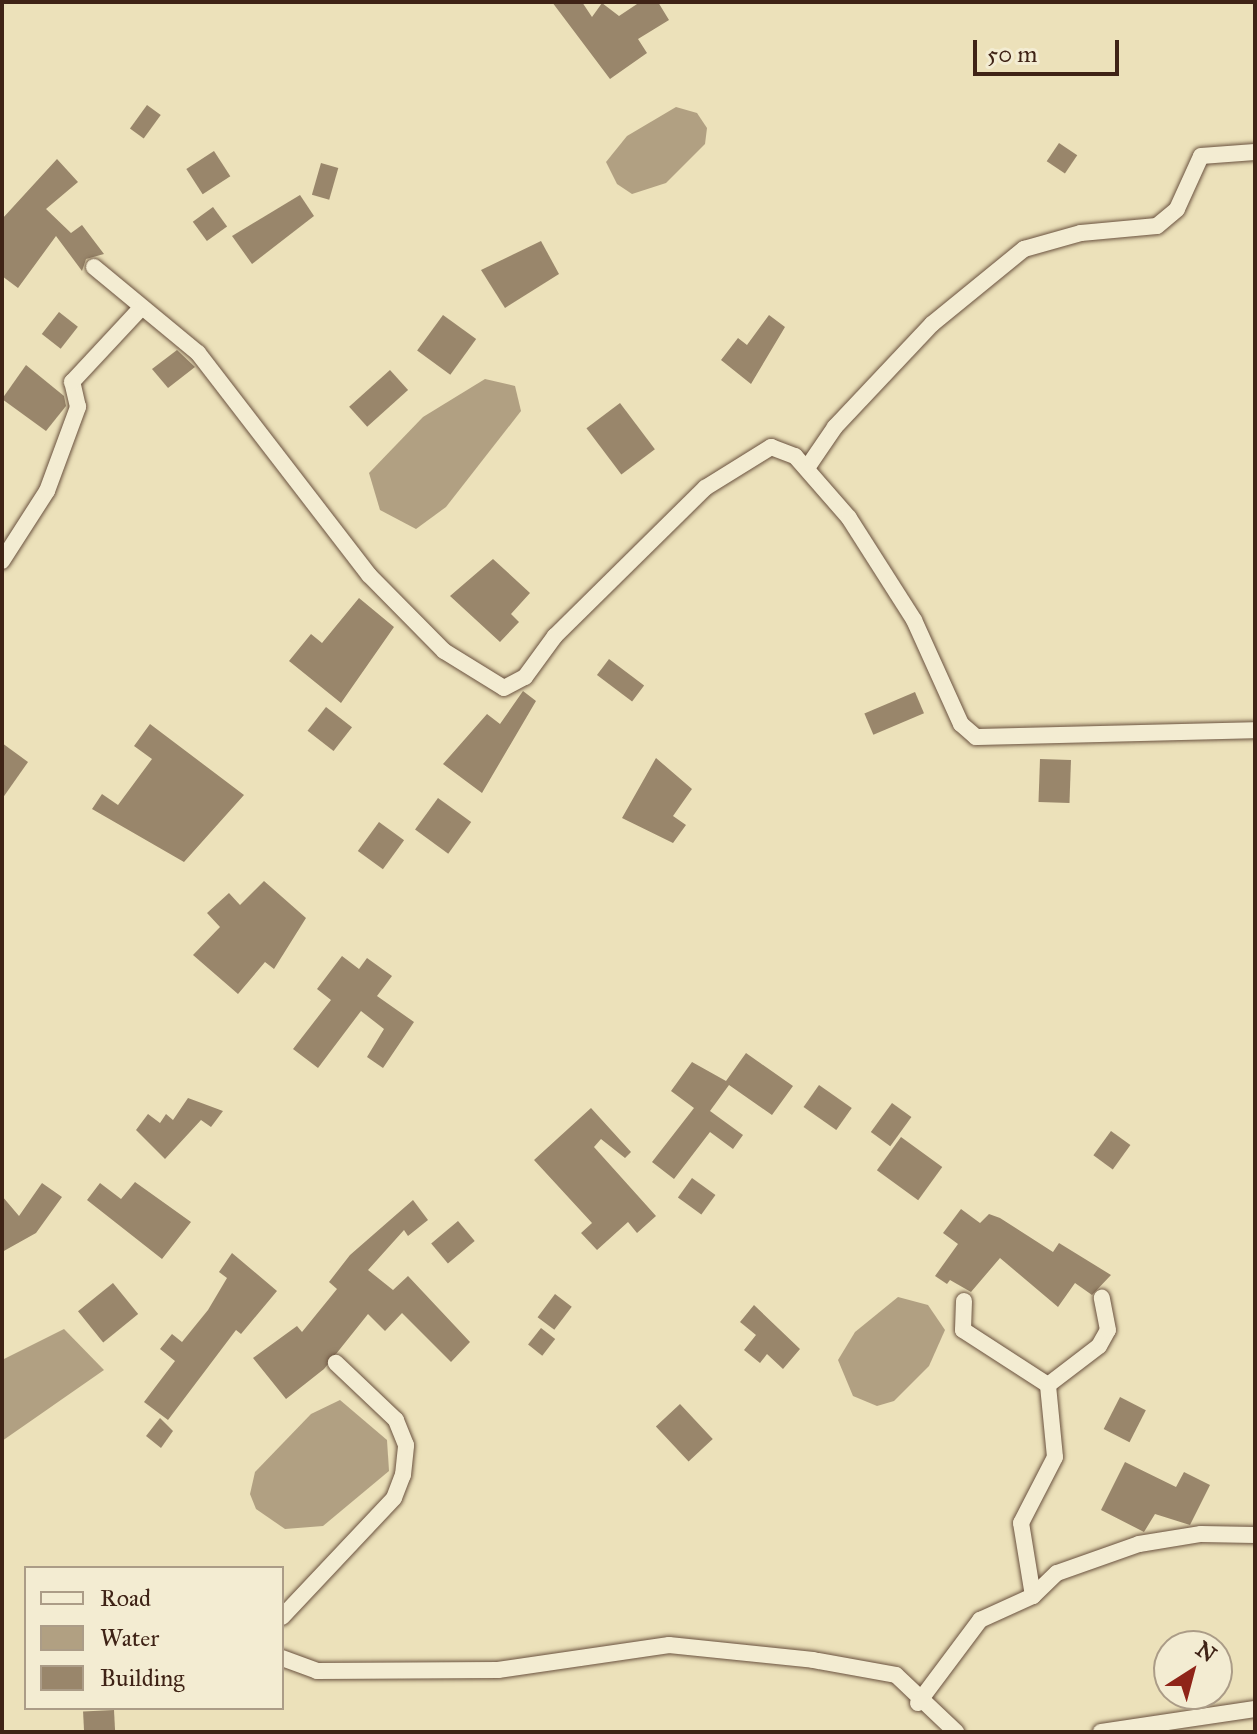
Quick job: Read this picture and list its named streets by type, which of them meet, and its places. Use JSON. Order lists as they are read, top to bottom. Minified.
{"legend":["Road","Water","Building"],"scale_bar":"50 m","north":"top right"}
